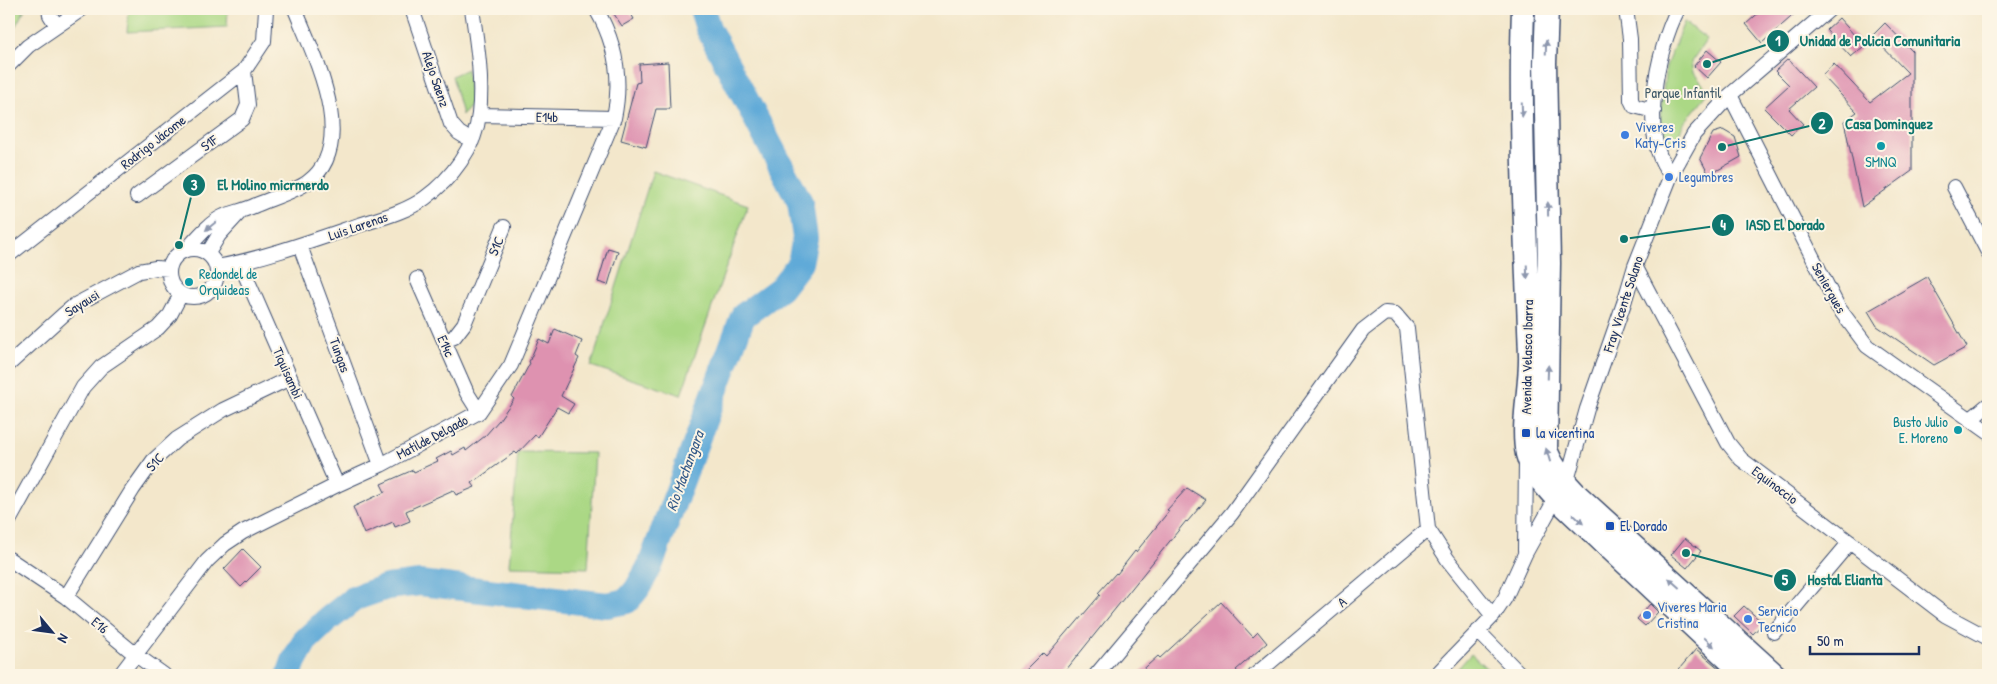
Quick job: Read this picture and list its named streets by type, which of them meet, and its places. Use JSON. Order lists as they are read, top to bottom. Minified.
{"streets":{"main road":["Avenida Velasco Ibarra"],"street":["Alejo Saenz","E14b","Rodrigo Jácome","S1F","Luis Larenas","S1C","Seniergues","Sayausi","Fray Vicente Solano","E14c","Tungas","Tiquisambi","Matilde Delgado","Equinoccio","A","E16"]},"crossings":[["Alejo Saenz","Luis Larenas"],["E14b","Matilde Delgado"],["Rodrigo Jácome","S1F"],["Luis Larenas","Sayausi"],["Luis Larenas","Tungas"],["Luis Larenas","Tiquisambi"],["S1C","E14c"],["S1C","Tiquisambi"],["S1C","E16"],["Seniergues","Fray Vicente Solano"],["Fray Vicente Solano","Avenida Velasco Ibarra"],["Fray Vicente Solano","Equinoccio"],["E14c","Matilde Delgado"],["Tungas","Matilde Delgado"],["Tiquisambi","Matilde Delgado"],["Matilde Delgado","E16"]],"water":["Rio Machangara"],"parks":["Parque Infantil"],"places":{"other":["Unidad de Policia Comunitaria","Viveres Katy-Cris","SMNQ","Casa Dominguez","Legumbres","IASD El Dorado","El Molino micrmerdo","Redondel de Orquideas","Busto Julio E. Moreno","Hostal Elianta","Viveres Maria Cristina","Servicio Tecnico"],"transit":["la vicentina","El Dorado"]},"scale_bar":"50 m","north":"bottom right"}
